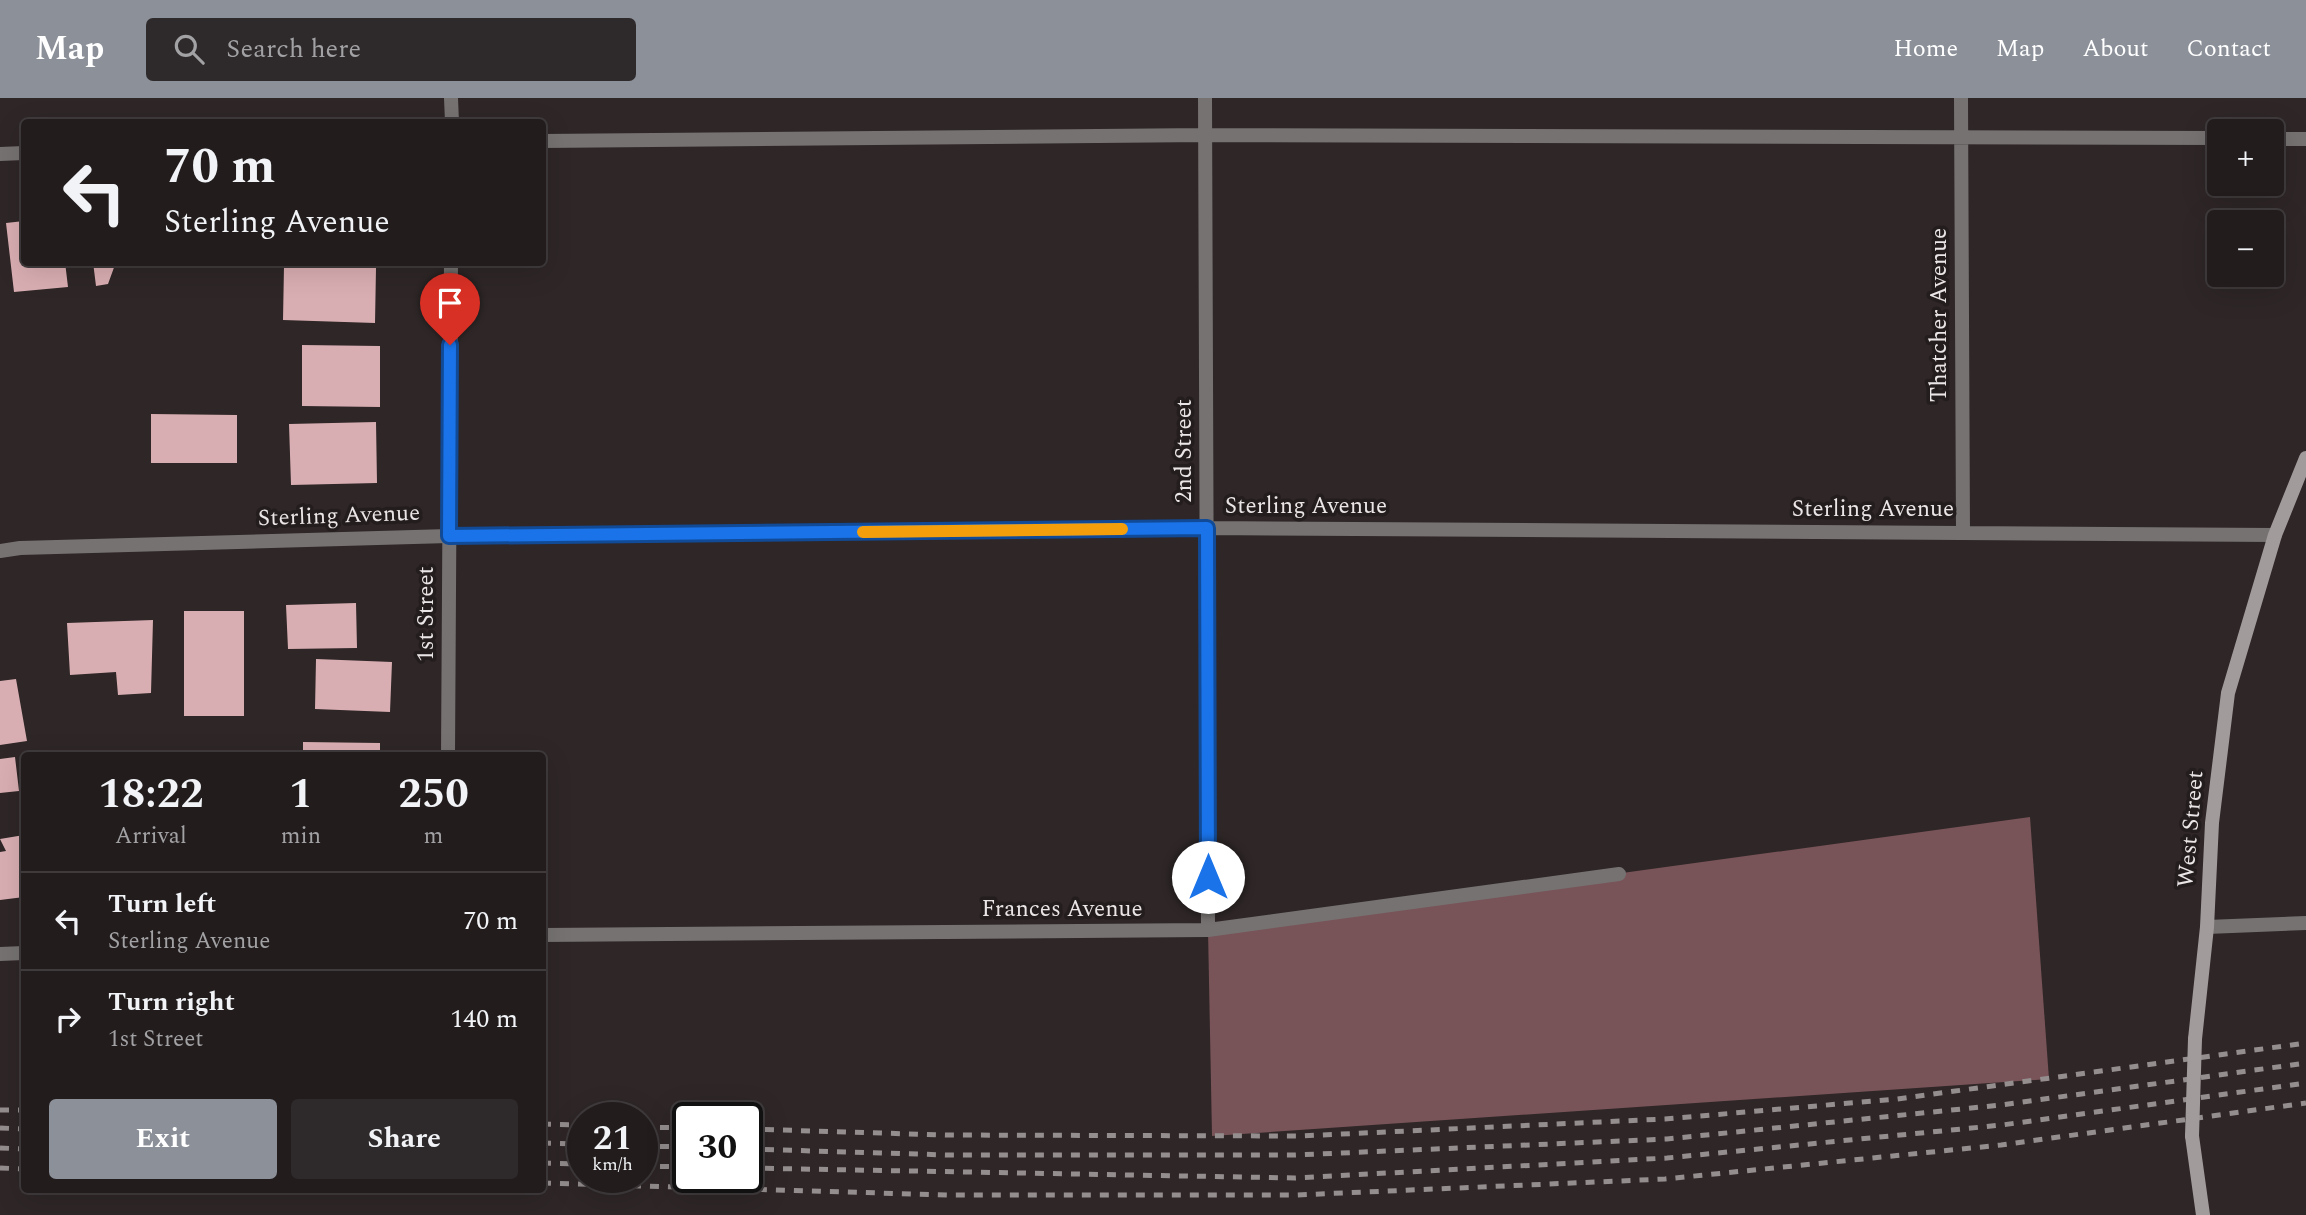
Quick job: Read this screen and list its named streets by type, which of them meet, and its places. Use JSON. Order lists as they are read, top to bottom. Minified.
{"streets":{"street":["Thatcher Avenue","2nd Street","Sterling Avenue","1st Street","West Street","Frances Avenue"]},"crossings":[["Thatcher Avenue","Sterling Avenue"],["2nd Street","Sterling Avenue"],["2nd Street","Frances Avenue"],["Sterling Avenue","1st Street"],["Sterling Avenue","West Street"]],"page":{"header":"Map","search":"Search here","nav":["Home","Map","About","Contact"],"map_buttons":["+","−"],"turn":["70 m","Sterling Avenue"],"eta":["18:22","Arrival","1","min","250","m"],"list":[{"name":"Turn left","note":"Sterling Avenue","value":"70 m"},{"name":"Turn right","note":"1st Street","value":"140 m"}],"buttons":["Exit","Share"],"speed":"21 km/h","limit":"30"}}
